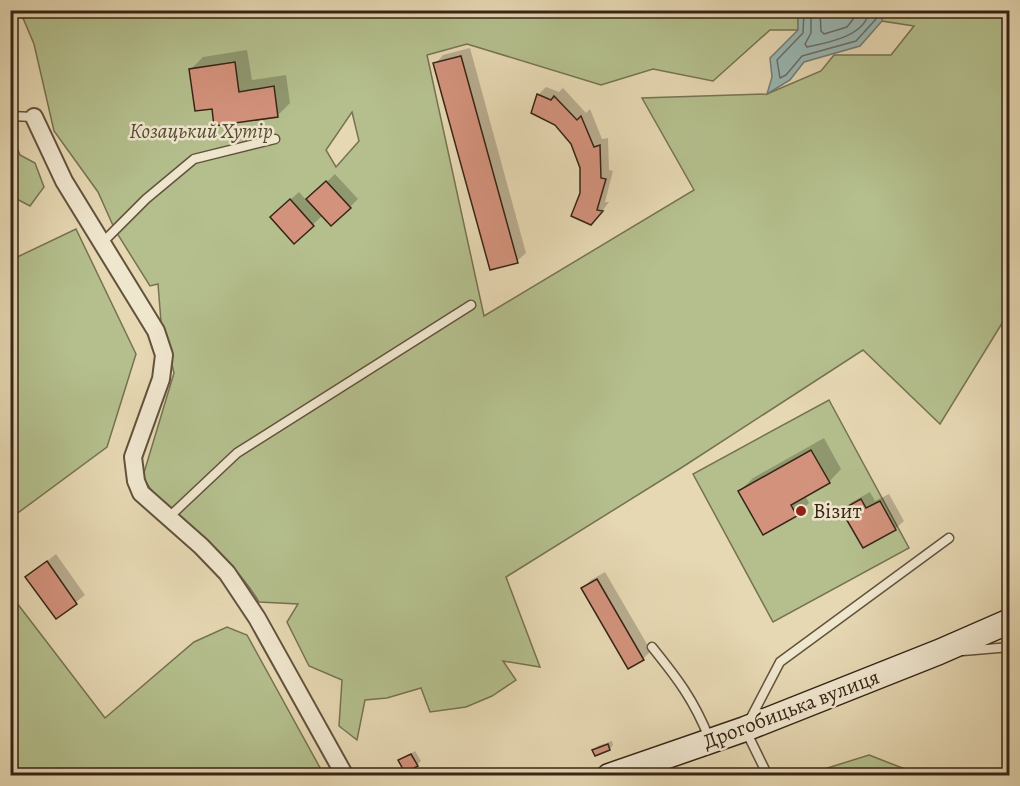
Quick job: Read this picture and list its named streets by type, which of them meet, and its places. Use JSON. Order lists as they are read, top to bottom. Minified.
{"streets":{"main road":["Дрогобицька вулиця"]},"parks":["Козацький Хутір"],"places":["Візит"]}
